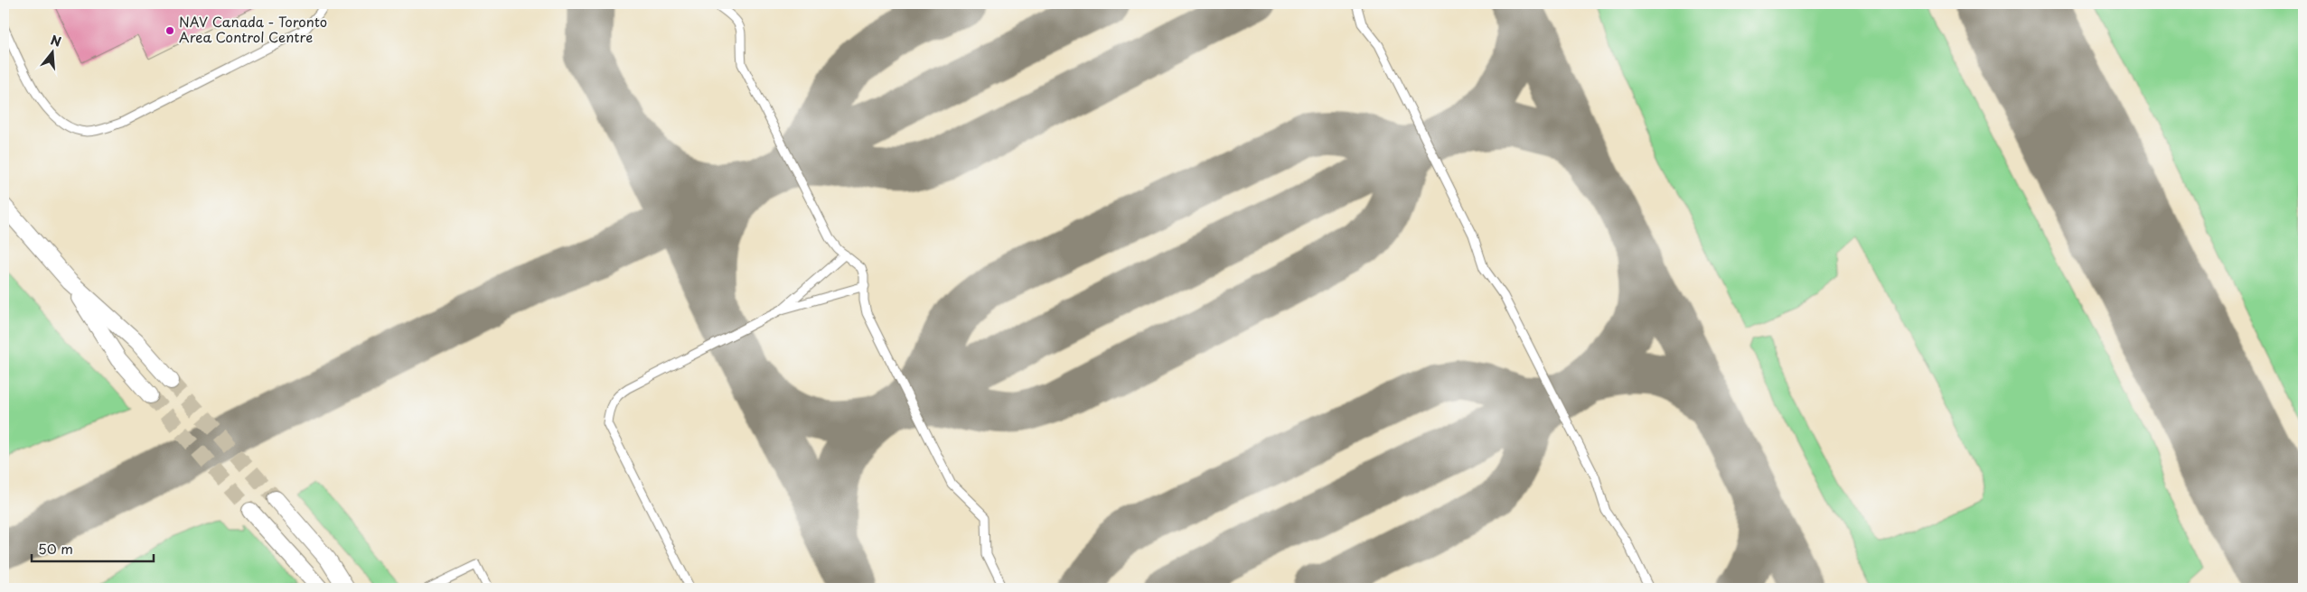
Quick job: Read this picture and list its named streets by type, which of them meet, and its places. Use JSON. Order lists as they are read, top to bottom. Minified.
{"places":["NAV Canada - Toronto Area Control Centre"],"scale_bar":"50 m","north":"top"}
